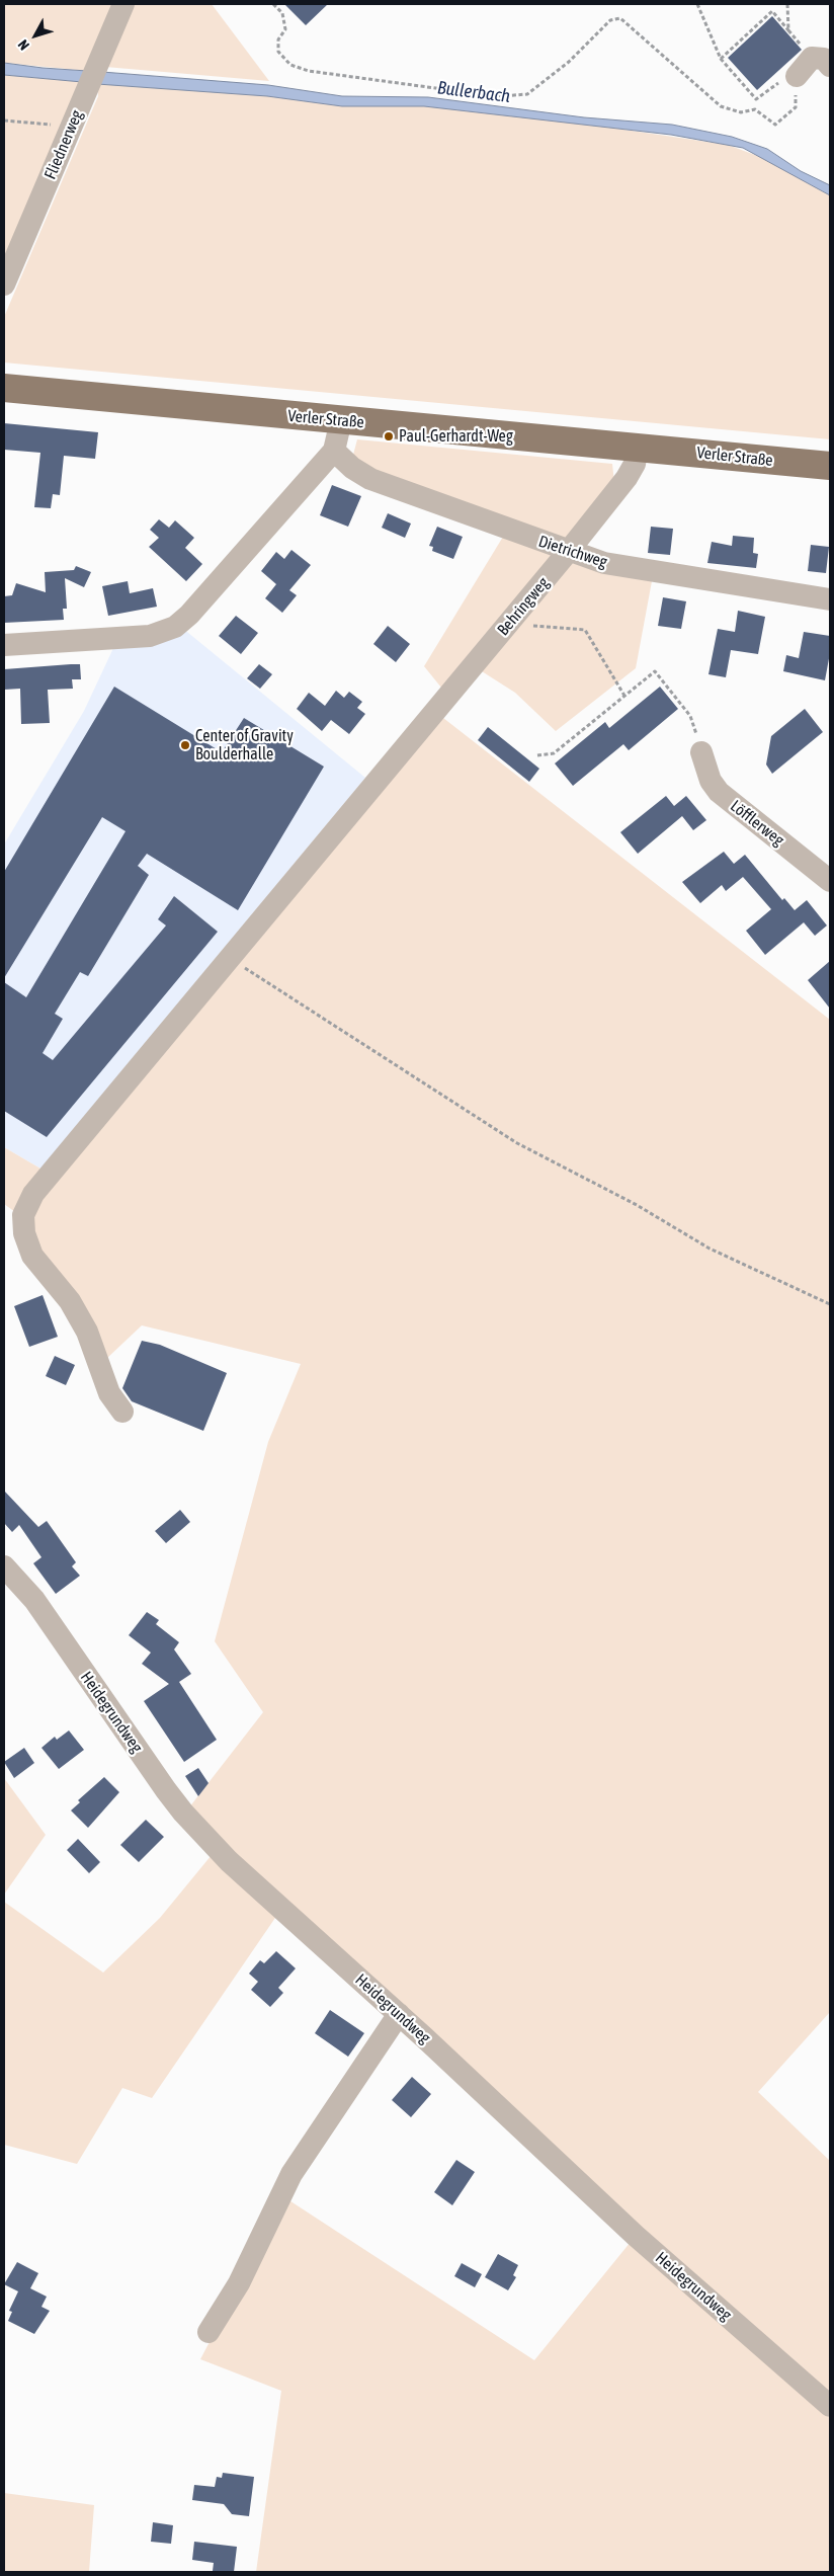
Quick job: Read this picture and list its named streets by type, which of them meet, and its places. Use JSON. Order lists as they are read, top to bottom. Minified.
{"streets":{"main road":["Verler Straße"],"street":["Fliednerweg","Dietrichweg","Behringweg","Löfflerweg","Heidegrundweg"]},"crossings":[["Verler Straße","Behringweg"],["Dietrichweg","Behringweg"]],"water":["Bullerbach"],"places":["Paul-Gerhardt-Weg","Center of Gravity Boulderhalle"],"north":"bottom left"}
